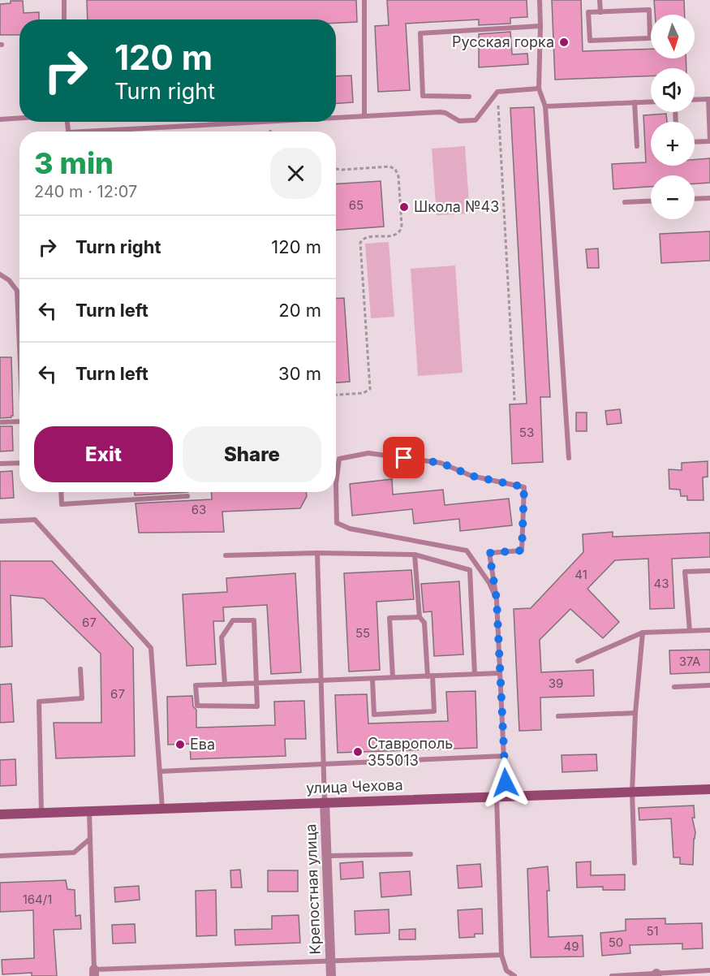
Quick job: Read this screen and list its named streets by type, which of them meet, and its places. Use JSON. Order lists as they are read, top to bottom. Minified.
{"streets":{"street":["улица Чехова","Крепостная улица"]},"crossings":[["улица Чехова","Крепостная улица"]],"places":["Русская горка","Школа №43","Ева","Ставрополь 355013"],"house_numbers":["65","53","63","41","43","67","55","37А","39","67","164/1","51","50","49"],"north":"bottom","page":{"map_buttons":["+","−"],"turn":["120 m","Turn right"],"heading":["3 min","240 m · 12:07"],"list":[{"name":"Turn right","value":"120 m"},{"name":"Turn left","value":"20 m"},{"name":"Turn left","value":"30 m"}],"buttons":["Exit","Share"]}}
